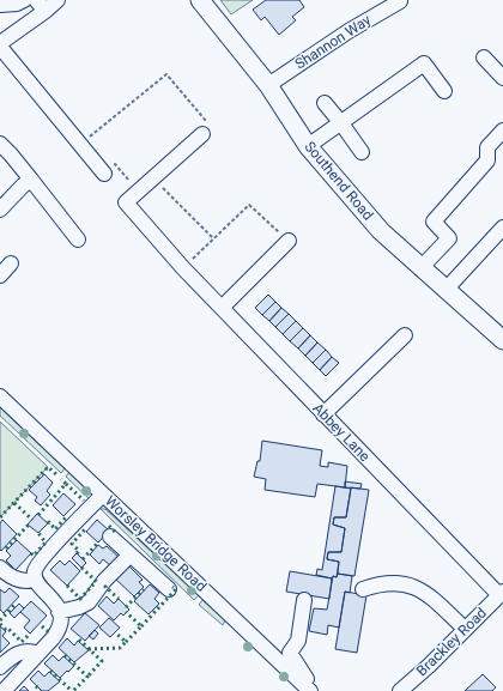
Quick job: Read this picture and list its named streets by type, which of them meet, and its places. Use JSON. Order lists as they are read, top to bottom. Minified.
{"streets":{"main road":["Southend Road"],"street":["Shannon Way","Abbey Lane","Worsley Bridge Road","Brackley Road"]},"crossings":[["Shannon Way","Southend Road"],["Abbey Lane","Brackley Road"]]}
